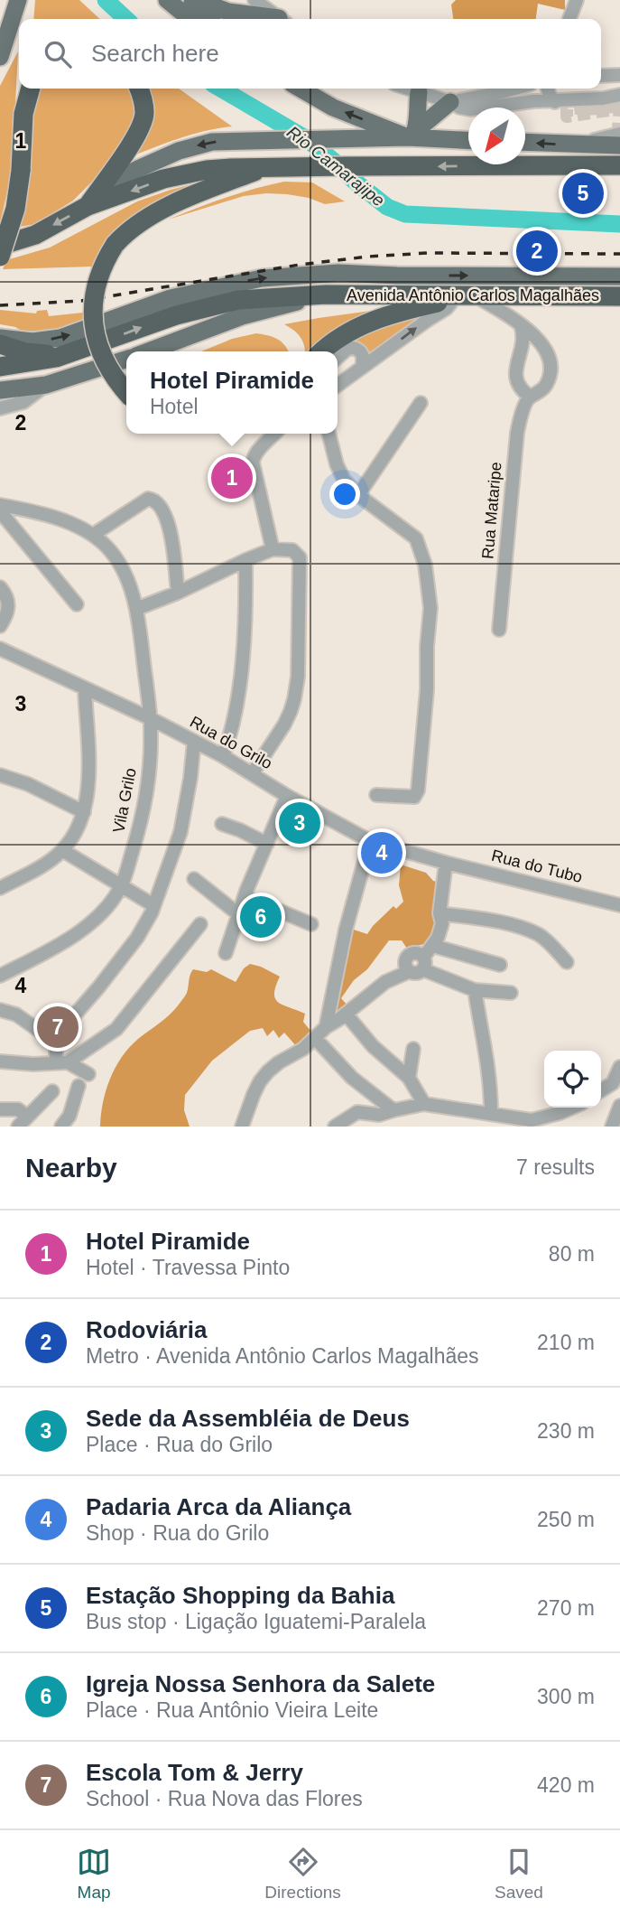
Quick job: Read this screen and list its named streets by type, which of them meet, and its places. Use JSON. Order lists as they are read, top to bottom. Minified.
{"streets":{"highway":["Avenida Antônio Carlos Magalhães"],"street":["Rua Mataripe","Rua do Grilo","Vila Grilo","Rua do Tubo"]},"crossings":[["Avenida Antônio Carlos Magalhães","Rua Mataripe"],["Rua do Grilo","Vila Grilo"],["Rua do Grilo","Rua do Tubo"]],"water":["Rio Camarajipe"],"north":"bottom left","page":{"search":"Search here","pins":["5","2","1","3","4","6","7"],"popup":["Hotel Piramide","Hotel"],"heading":["Nearby","7 results"],"list":[{"mark":"1","name":"Hotel Piramide","note":"Hotel · Travessa Pinto","value":"80 m"},{"mark":"2","name":"Rodoviária","note":"Metro · Avenida Antônio Carlos Magalhães","value":"210 m"},{"mark":"3","name":"Sede da Assembléia de Deus","note":"Place · Rua do Grilo","value":"230 m"},{"mark":"4","name":"Padaria Arca da Aliança","note":"Shop · Rua do Grilo","value":"250 m"},{"mark":"5","name":"Estação Shopping da Bahia","note":"Bus stop · Ligação Iguatemi-Paralela","value":"270 m"},{"mark":"6","name":"Igreja Nossa Senhora da Salete","note":"Place · Rua Antônio Vieira Leite","value":"300 m"},{"mark":"7","name":"Escola Tom & Jerry","note":"School · Rua Nova das Flores","value":"420 m"}],"nav":["Map","Directions","Saved"]},"grid":{"rows":["1","2","3","4"]}}
